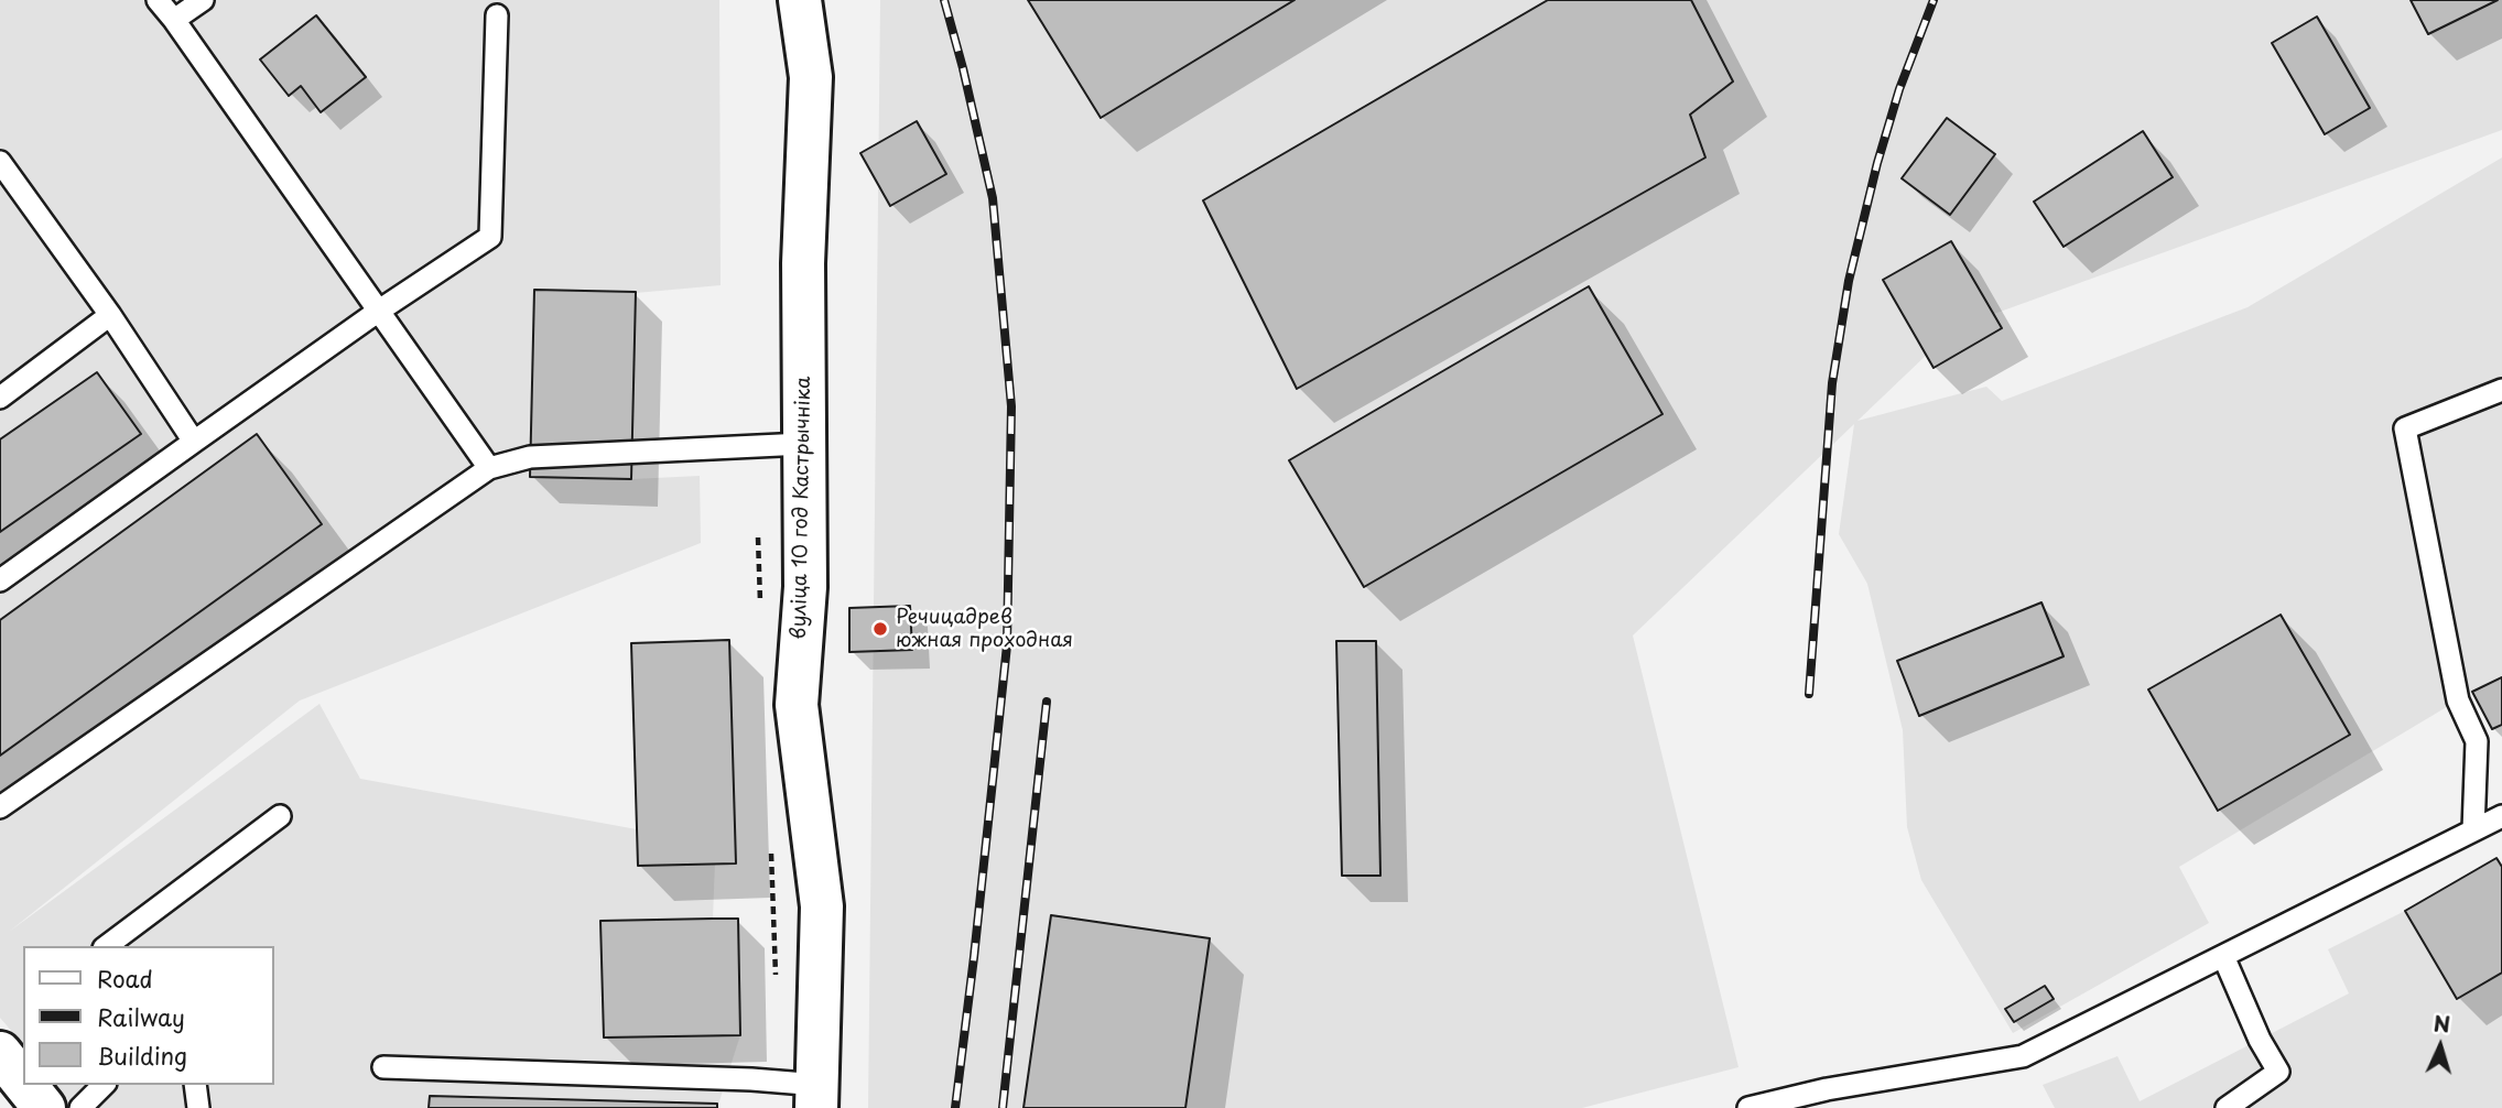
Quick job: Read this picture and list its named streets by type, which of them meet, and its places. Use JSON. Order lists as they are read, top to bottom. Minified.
{"streets":{"street":["вуліца 10 год Кастрычніка"]},"places":["Речицадрев южная проходная"],"legend":["Road","Railway","Building"],"north":"top"}
